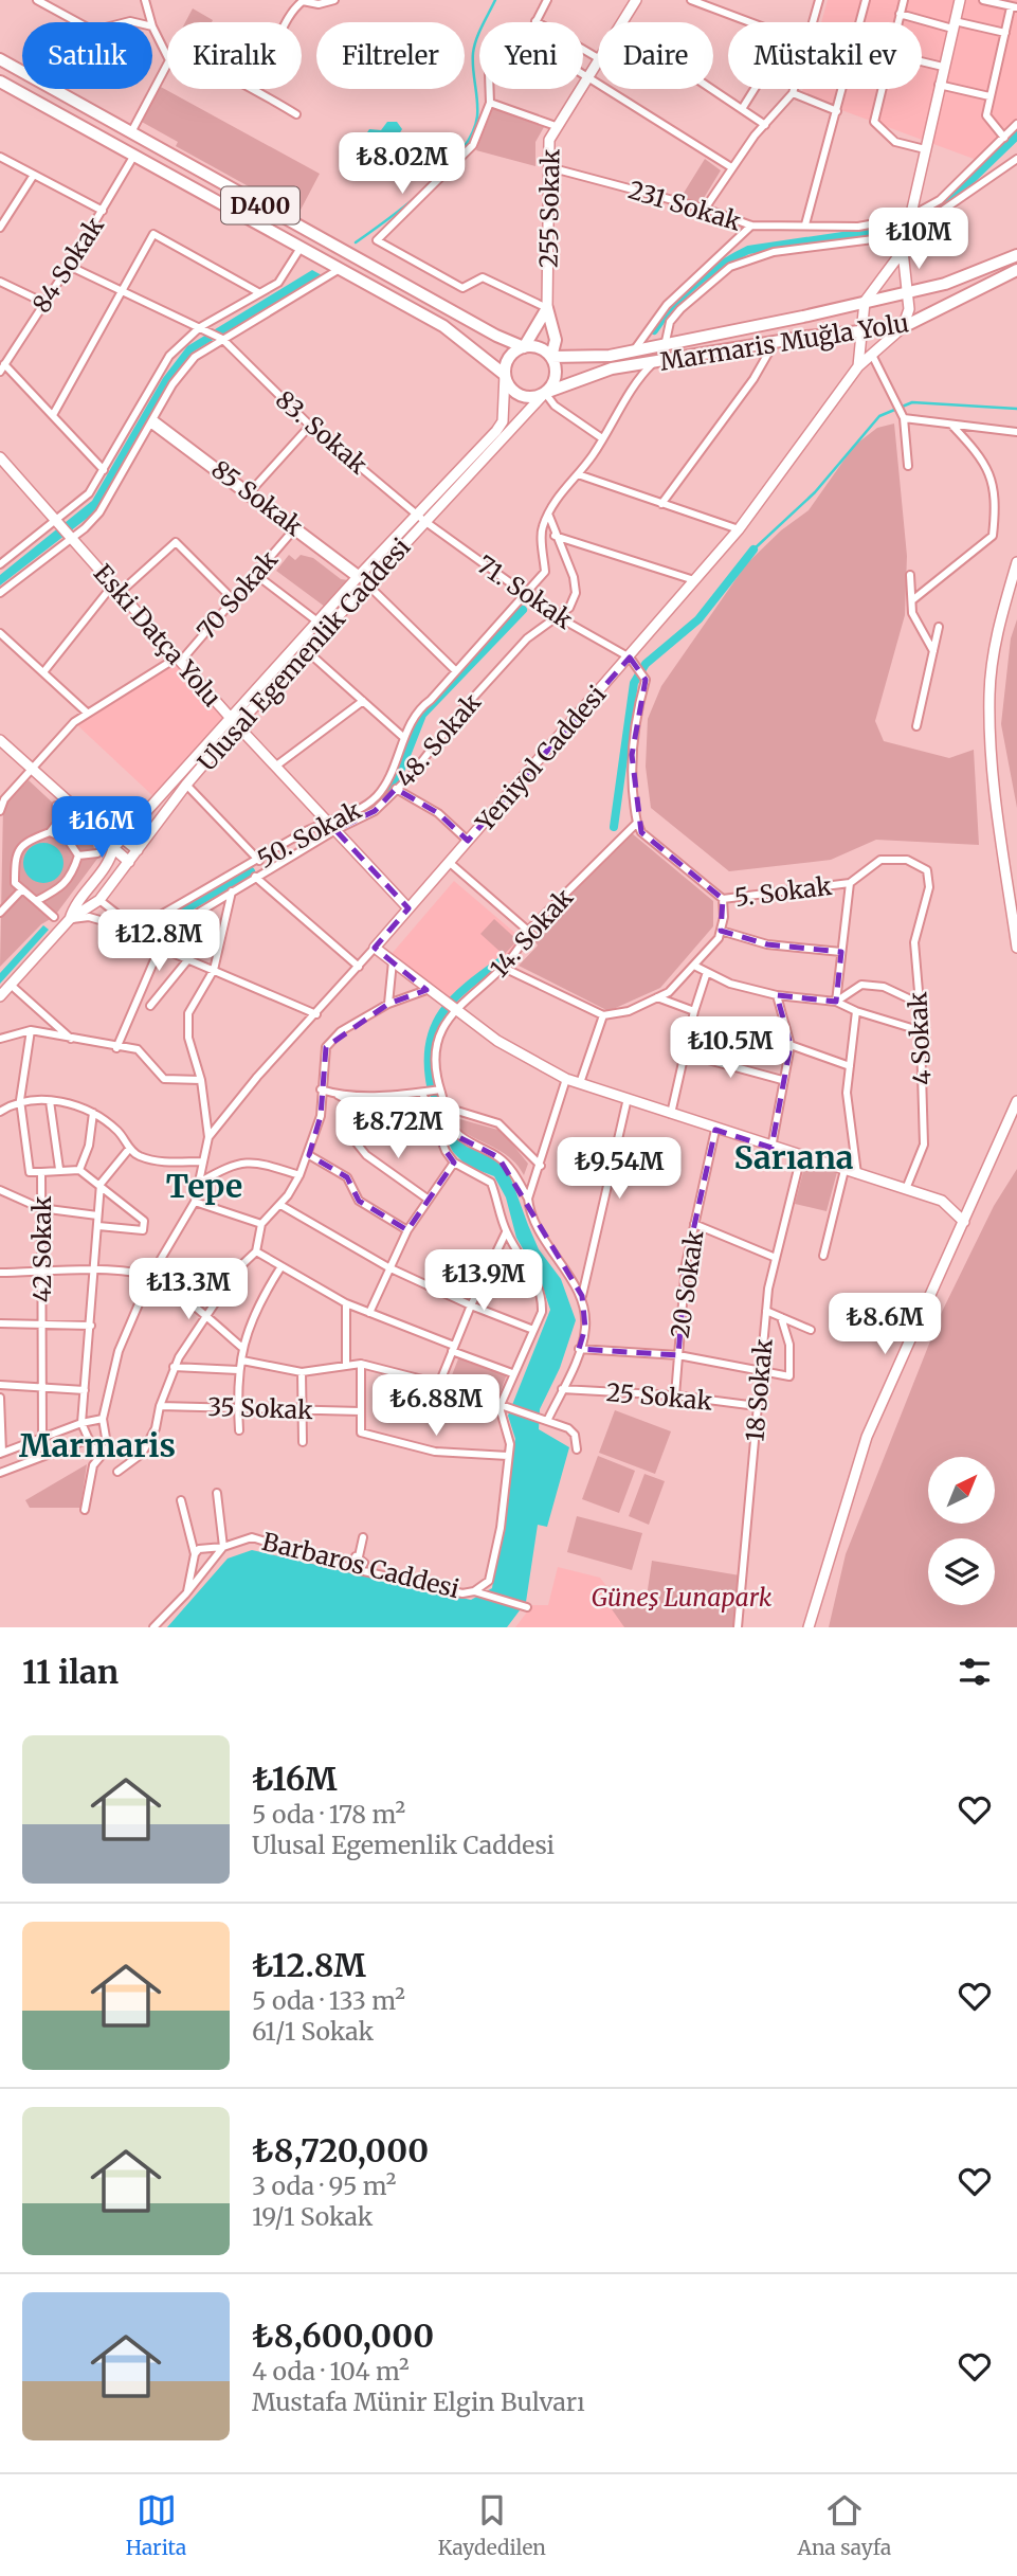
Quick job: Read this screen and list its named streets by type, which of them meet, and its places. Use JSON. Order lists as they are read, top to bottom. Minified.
{"streets":{"highway":["D400","Marmaris Muğla Yolu"],"street":["231 Sokak","255 Sokak","84 Sokak","83. Sokak","85 Sokak","71. Sokak","70 Sokak","Eski Datça Yolu","Ulusal Egemenlik Caddesi","48. Sokak","Yeniyol Caddesi","50. Sokak","5. Sokak","14. Sokak","4 Sokak","42 Sokak","20 Sokak","18 Sokak","25 Sokak","35 Sokak","Barbaros Caddesi"]},"crossings":[["D400","84 Sokak"],["D400","Marmaris Muğla Yolu"],["D400","Ulusal Egemenlik Caddesi"],["D400","Yeniyol Caddesi"],["231 Sokak","255 Sokak"],["84 Sokak","83. Sokak"],["Marmaris Muğla Yolu","Ulusal Egemenlik Caddesi"],["Marmaris Muğla Yolu","Yeniyol Caddesi"],["83. Sokak","71. Sokak"],["83. Sokak","Ulusal Egemenlik Caddesi"],["85 Sokak","70 Sokak"],["85 Sokak","Ulusal Egemenlik Caddesi"],["71. Sokak","Ulusal Egemenlik Caddesi"],["71. Sokak","48. Sokak"],["71. Sokak","Yeniyol Caddesi"],["71. Sokak","50. Sokak"],["70 Sokak","Eski Datça Yolu"],["Eski Datça Yolu","Ulusal Egemenlik Caddesi"],["Eski Datça Yolu","48. Sokak"],["Eski Datça Yolu","Yeniyol Caddesi"],["Eski Datça Yolu","50. Sokak"],["5. Sokak","14. Sokak"],["5. Sokak","4 Sokak"],["20 Sokak","25 Sokak"],["18 Sokak","25 Sokak"]],"districts":["Sarıana","Tepe","Marmaris"],"parks":["Güneş Lunapark"],"north":"top right","page":{"chip":["Satılık","Kiralık","Filtreler","Yeni","Daire","Müstakil ev"],"price":["₺8.02M","₺10M","₺16M","₺12.8M","₺10.5M","₺8.72M","₺9.54M","₺13.9M","₺13.3M","₺8.6M","₺6.88M"],"heading":"11 ilan","list":[{"name":"₺16M","note":"5 oda · 178 m² · Ulusal Egemenlik Caddesi"},{"name":"₺12.8M","note":"5 oda · 133 m² · 61/1 Sokak"},{"name":"₺8,720,000","note":"3 oda · 95 m² · 19/1 Sokak"},{"name":"₺8,600,000","note":"4 oda · 104 m² · Mustafa Münir Elgin Bulvarı"}],"tabs":["Harita","Kaydedilen","Ana sayfa"]}}
